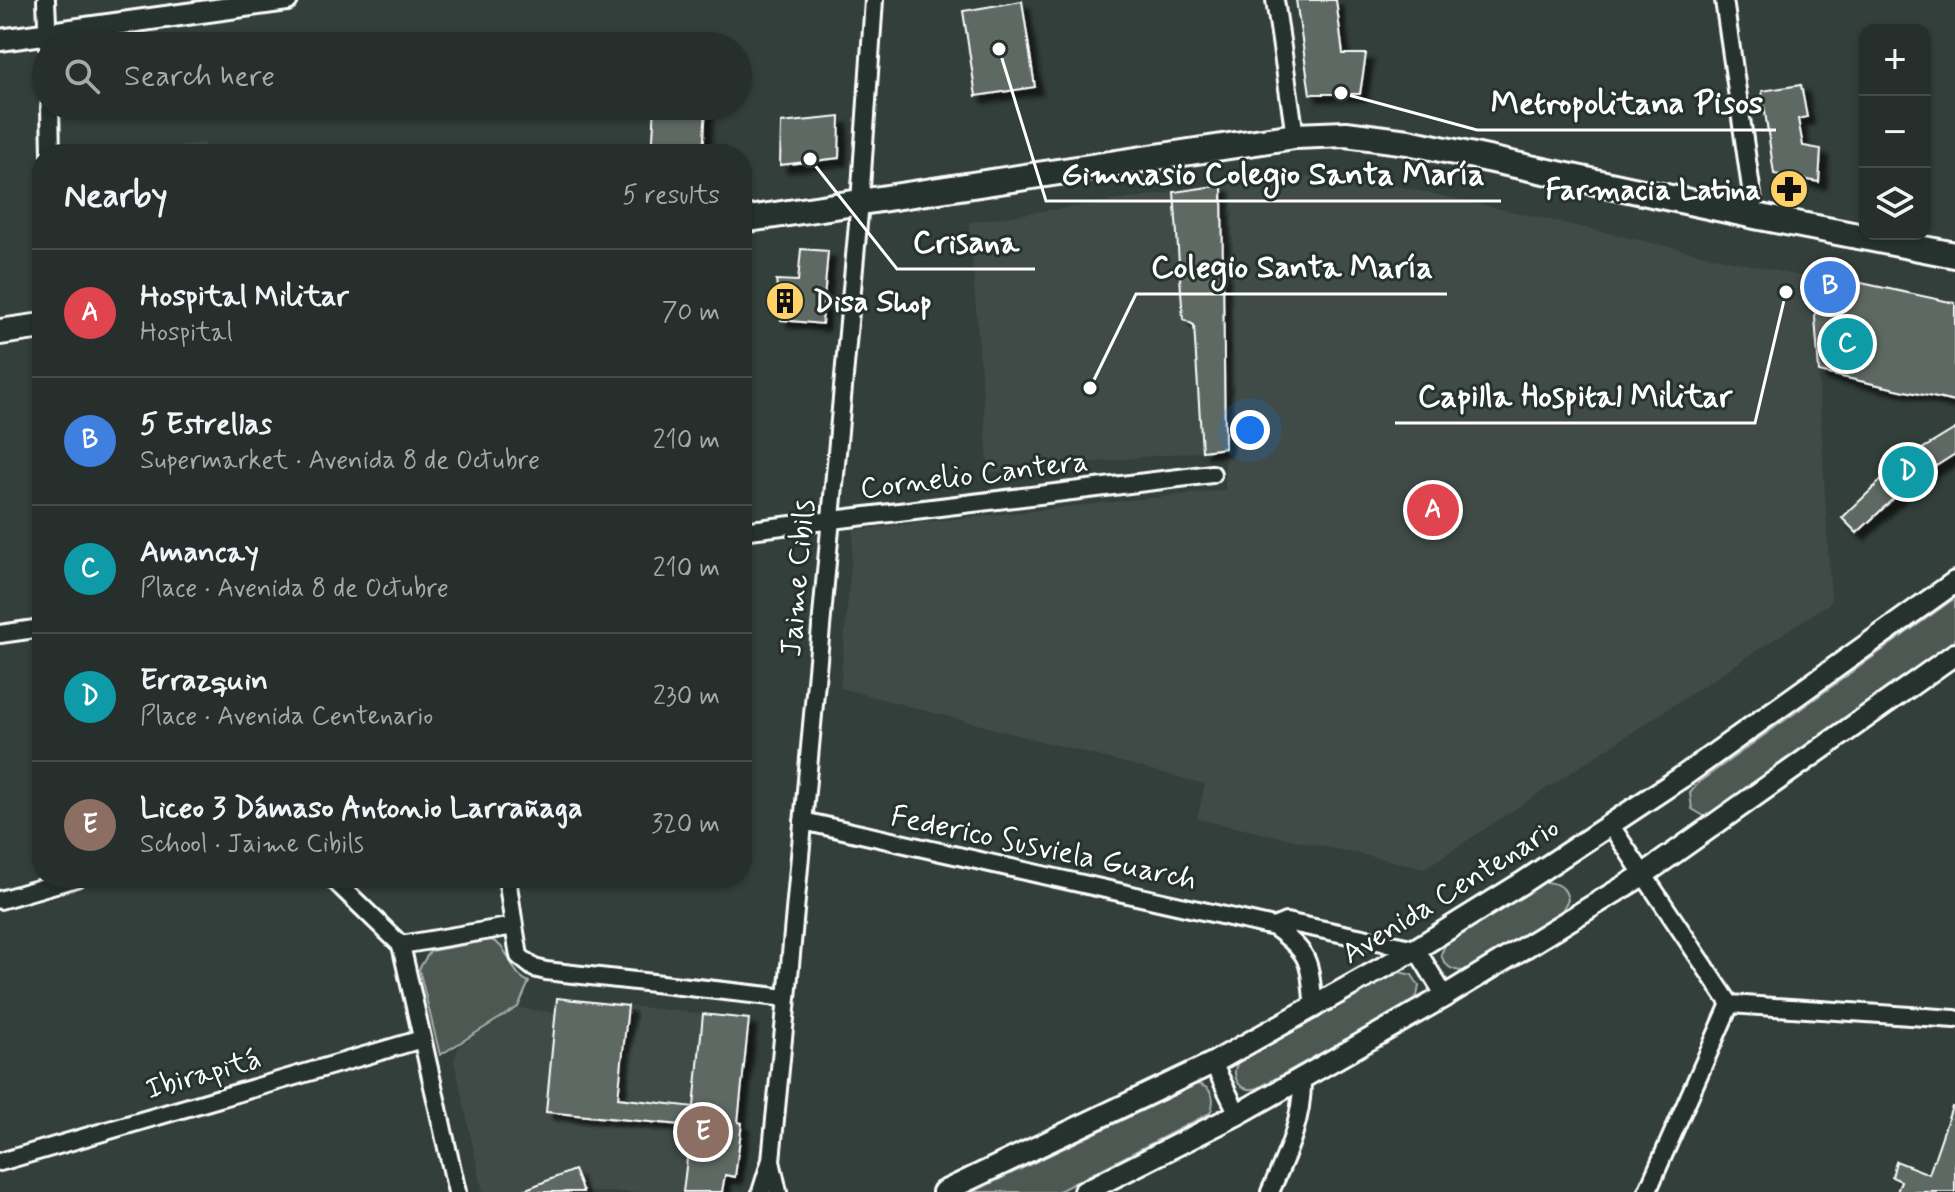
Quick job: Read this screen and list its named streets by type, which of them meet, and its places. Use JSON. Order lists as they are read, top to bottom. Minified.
{"streets":{"street":["Cornelio Cantera","Jaime Cibils","Federico Susviela Guarch","Avenida Centenario","Ibirapitá"]},"crossings":[["Cornelio Cantera","Jaime Cibils"],["Jaime Cibils","Federico Susviela Guarch"],["Federico Susviela Guarch","Avenida Centenario"]],"places":{"other":["Gimnasio Colegio Santa María","Metropolitana Pisos","Crisana","Capilla Hospital Militar","Colegio Santa María"],"pharmacy":["Farmacia Latina"],"building":["Disa Shop"]},"page":{"map_buttons":["+","−"],"search":"Search here","heading":["Nearby","5 results"],"list":[{"mark":"A","name":"Hospital Militar","note":"Hospital","value":"70 m"},{"mark":"B","name":"5 Estrellas","note":"Supermarket · Avenida 8 de Octubre","value":"210 m"},{"mark":"C","name":"Amancay","note":"Place · Avenida 8 de Octubre","value":"210 m"},{"mark":"D","name":"Errazquin","note":"Place · Avenida Centenario","value":"230 m"},{"mark":"E","name":"Liceo 3 Dámaso Antonio Larrañaga","note":"School · Jaime Cibils","value":"320 m"}],"pins":["B","C","D","A","E"]}}
